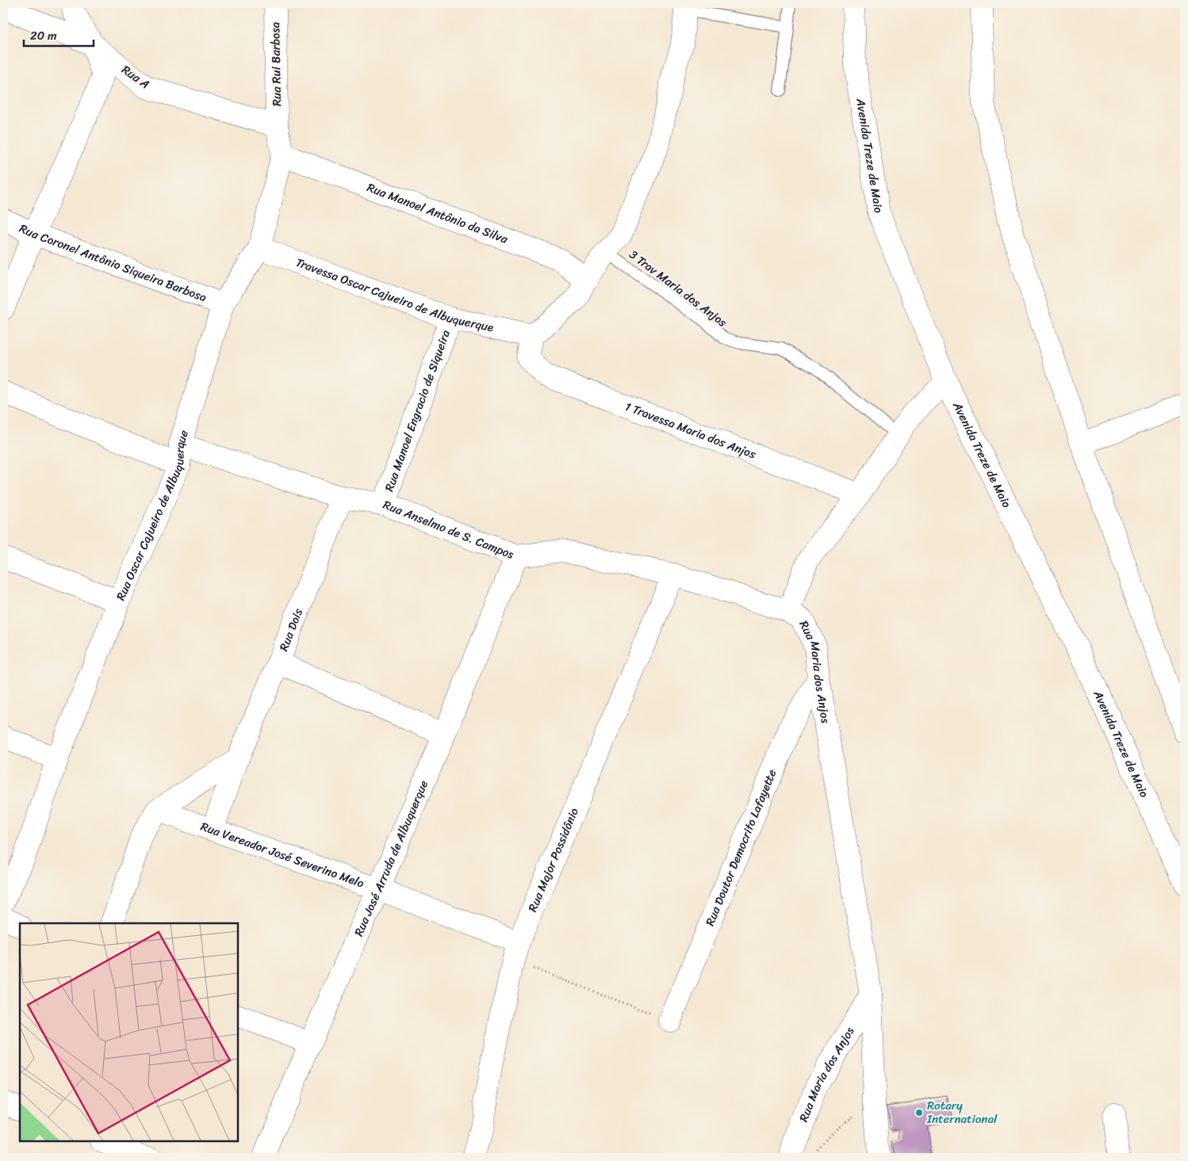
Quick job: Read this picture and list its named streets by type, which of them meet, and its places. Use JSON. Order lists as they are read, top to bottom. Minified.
{"streets":{"street":["Rua Rui Barbosa","Rua A","Avenida Treze de Maio","Rua Manoel Antônio da Silva","Rua Coronel Antônio Siqueira Barbosa","Travessa Oscar Cajueiro de Albuquerque","Rua Manoel Engracio de Siqueira","1 Travessa Maria dos Anjos","Rua Oscar Cajueiro de Albuquerque","Rua Anselmo de S. Campos","Rua Dois","Rua Maria dos Anjos","Rua Doutor Democrito Lafayette","Rua Vereador José Severino Melo","Rua José Arruda de Albuquerque","Rua Major Possidônio"],"lane":["3 Trav Maria dos Anjos"]},"crossings":[["Rua Rui Barbosa","Rua A"],["Rua Rui Barbosa","Rua Oscar Cajueiro de Albuquerque"],["Rua A","Rua Oscar Cajueiro de Albuquerque"],["Avenida Treze de Maio","Rua Maria dos Anjos"],["Rua Manoel Antônio da Silva","Rua Oscar Cajueiro de Albuquerque"],["Rua Coronel Antônio Siqueira Barbosa","Rua Oscar Cajueiro de Albuquerque"],["3 Trav Maria dos Anjos","Rua Maria dos Anjos"],["Travessa Oscar Cajueiro de Albuquerque","Rua Manoel Engracio de Siqueira"],["Travessa Oscar Cajueiro de Albuquerque","1 Travessa Maria dos Anjos"],["Travessa Oscar Cajueiro de Albuquerque","Rua Oscar Cajueiro de Albuquerque"],["Rua Manoel Engracio de Siqueira","Rua Anselmo de S. Campos"],["1 Travessa Maria dos Anjos","Rua Maria dos Anjos"],["Rua Oscar Cajueiro de Albuquerque","Rua Anselmo de S. Campos"],["Rua Anselmo de S. Campos","Rua Dois"],["Rua Anselmo de S. Campos","Rua Maria dos Anjos"],["Rua Anselmo de S. Campos","Rua José Arruda de Albuquerque"],["Rua Anselmo de S. Campos","Rua Major Possidônio"],["Rua Dois","Rua Vereador José Severino Melo"],["Rua Maria dos Anjos","Rua Doutor Democrito Lafayette"],["Rua Vereador José Severino Melo","Rua José Arruda de Albuquerque"],["Rua Vereador José Severino Melo","Rua Major Possidônio"]],"places":["Rotary International"],"scale_bar":"20 m"}
